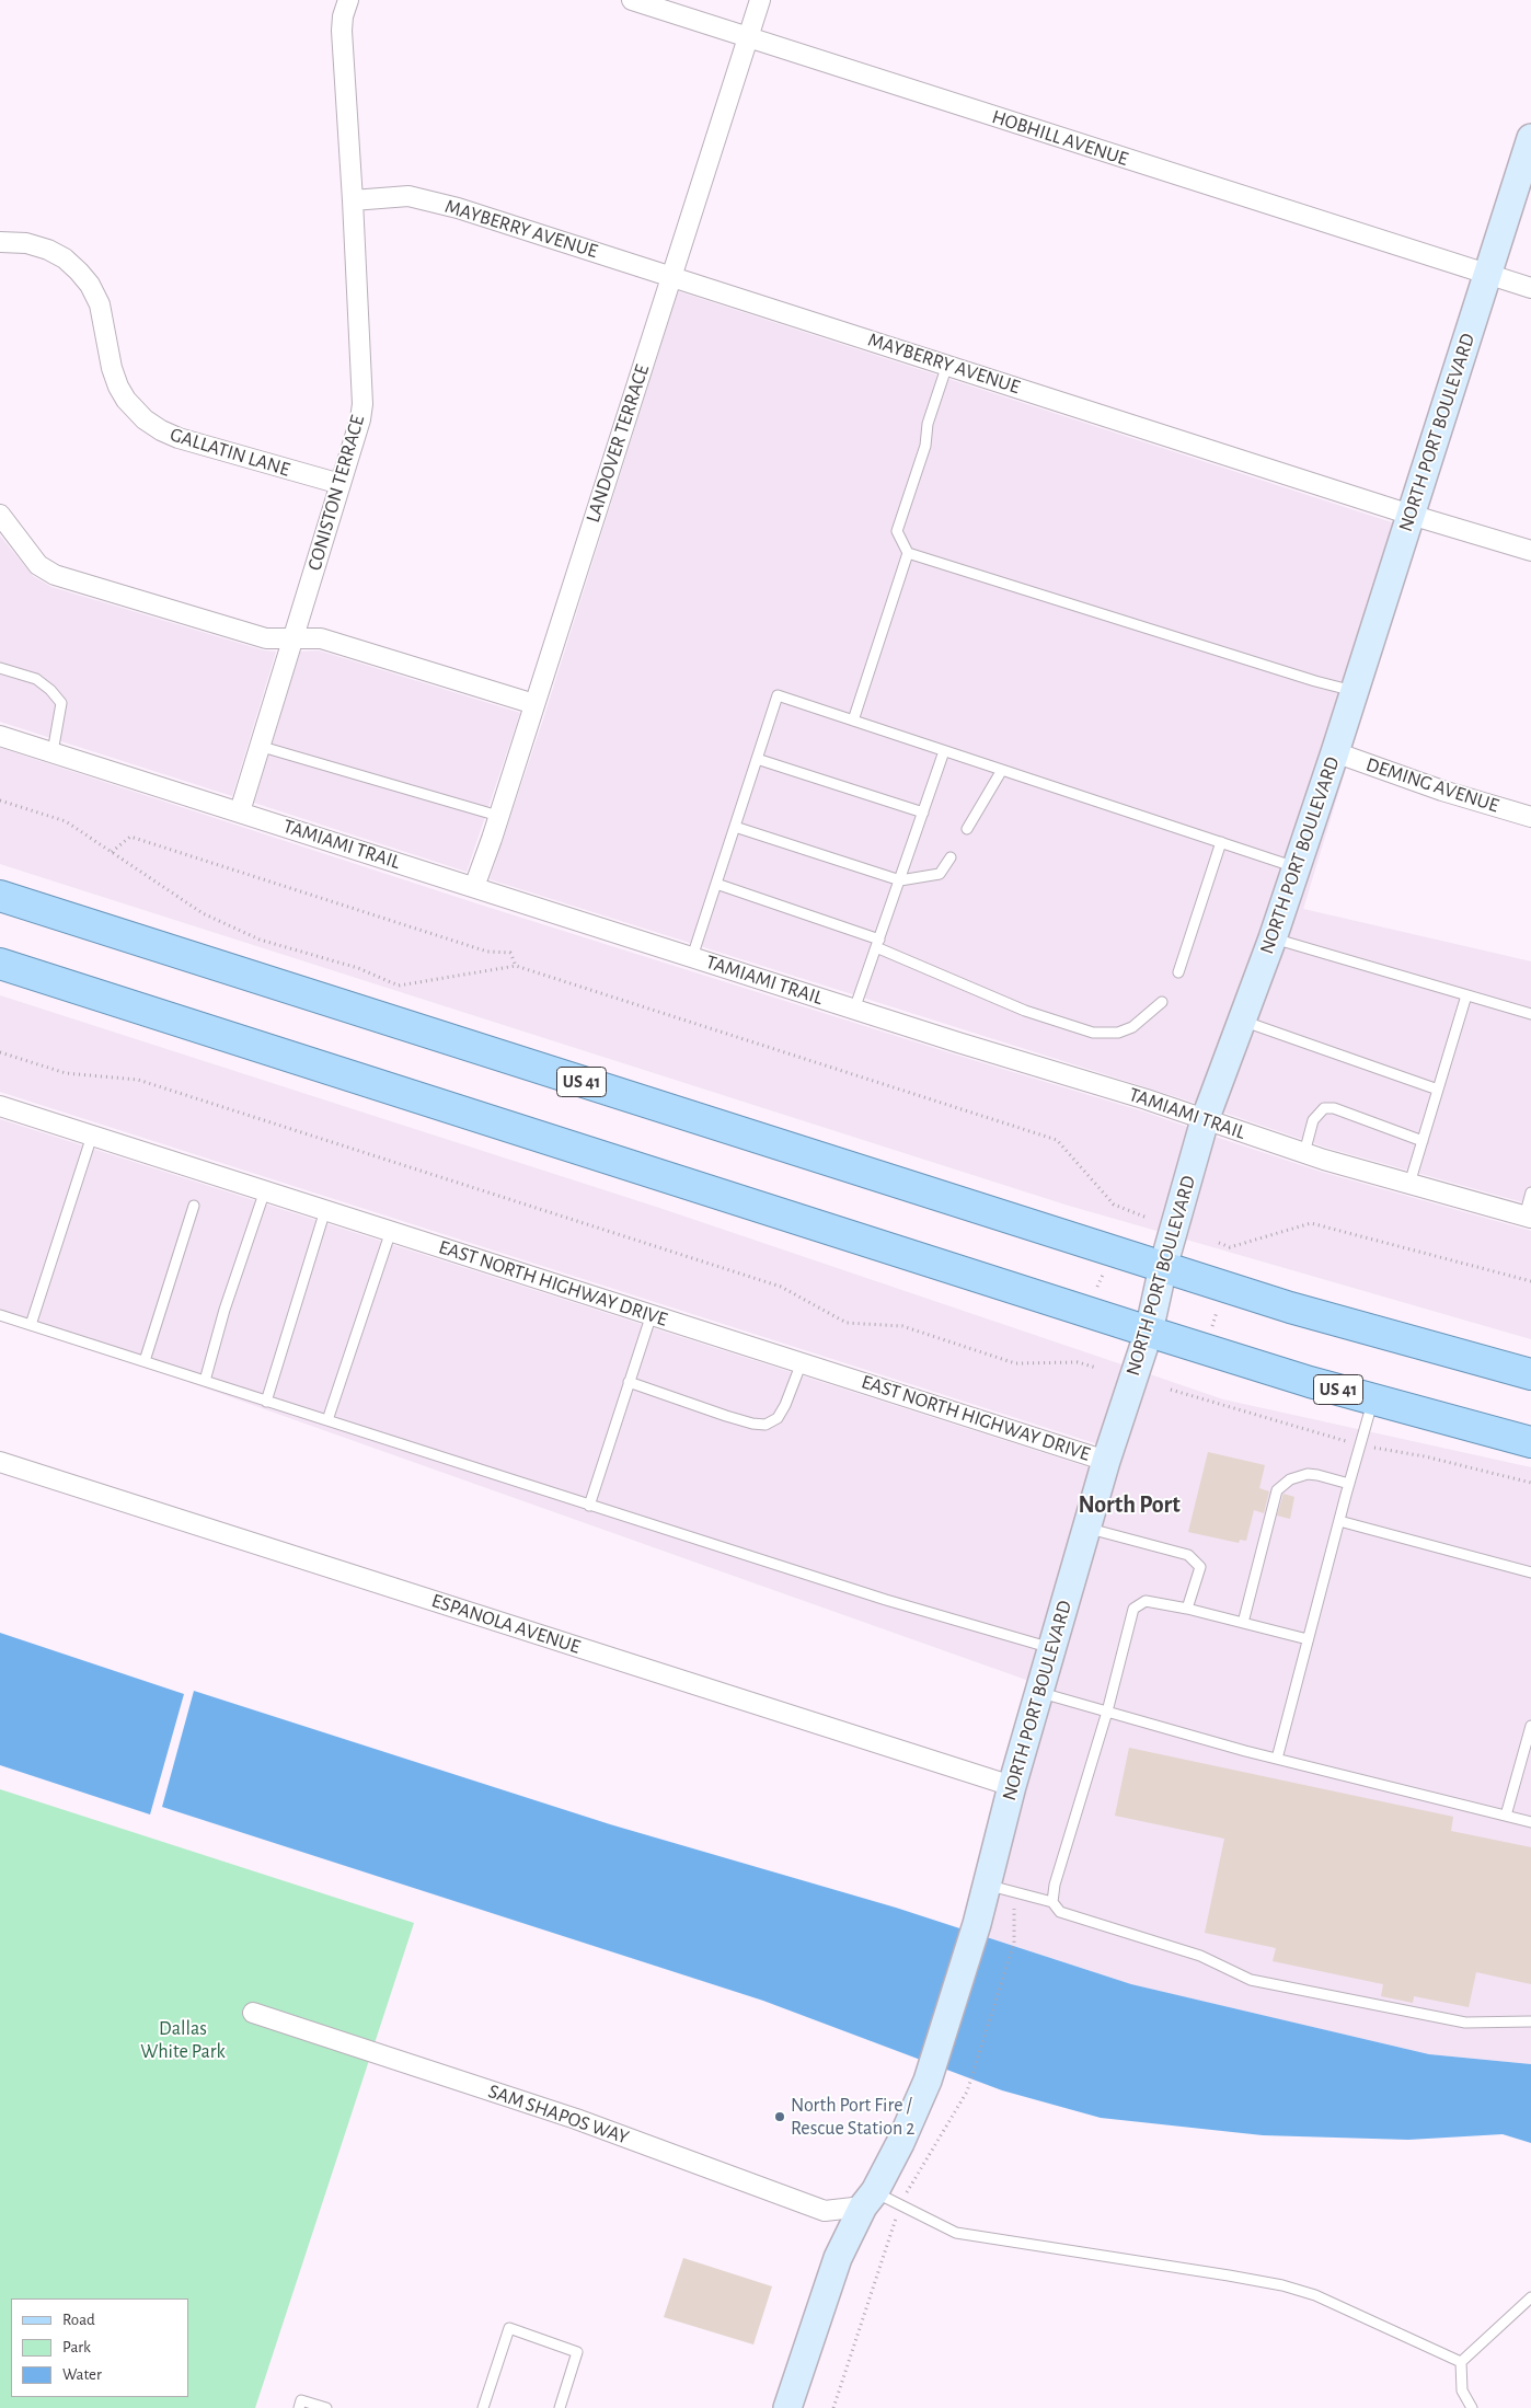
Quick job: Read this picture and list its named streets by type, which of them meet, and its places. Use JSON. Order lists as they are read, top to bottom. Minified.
{"streets":{"main road":["US 41"],"street":["HOBHILL AVENUE","MAYBERRY AVENUE","NORTH PORT BOULEVARD","LANDOVER TERRACE","GALLATIN LANE","CONISTON TERRACE","DEMING AVENUE","TAMIAMI TRAIL","EAST NORTH HIGHWAY DRIVE","ESPANOLA AVENUE","SAM SHAPOS WAY"]},"crossings":[["HOBHILL AVENUE","NORTH PORT BOULEVARD"],["HOBHILL AVENUE","LANDOVER TERRACE"],["MAYBERRY AVENUE","NORTH PORT BOULEVARD"],["MAYBERRY AVENUE","LANDOVER TERRACE"],["MAYBERRY AVENUE","CONISTON TERRACE"],["NORTH PORT BOULEVARD","DEMING AVENUE"],["NORTH PORT BOULEVARD","TAMIAMI TRAIL"],["NORTH PORT BOULEVARD","US 41"],["NORTH PORT BOULEVARD","EAST NORTH HIGHWAY DRIVE"],["NORTH PORT BOULEVARD","ESPANOLA AVENUE"],["NORTH PORT BOULEVARD","SAM SHAPOS WAY"],["LANDOVER TERRACE","TAMIAMI TRAIL"],["GALLATIN LANE","CONISTON TERRACE"],["CONISTON TERRACE","TAMIAMI TRAIL"]],"districts":["North Port"],"parks":["Dallas White Park"],"places":["North Port Fire / Rescue Station 2"],"legend":["Road","Park","Water"]}
